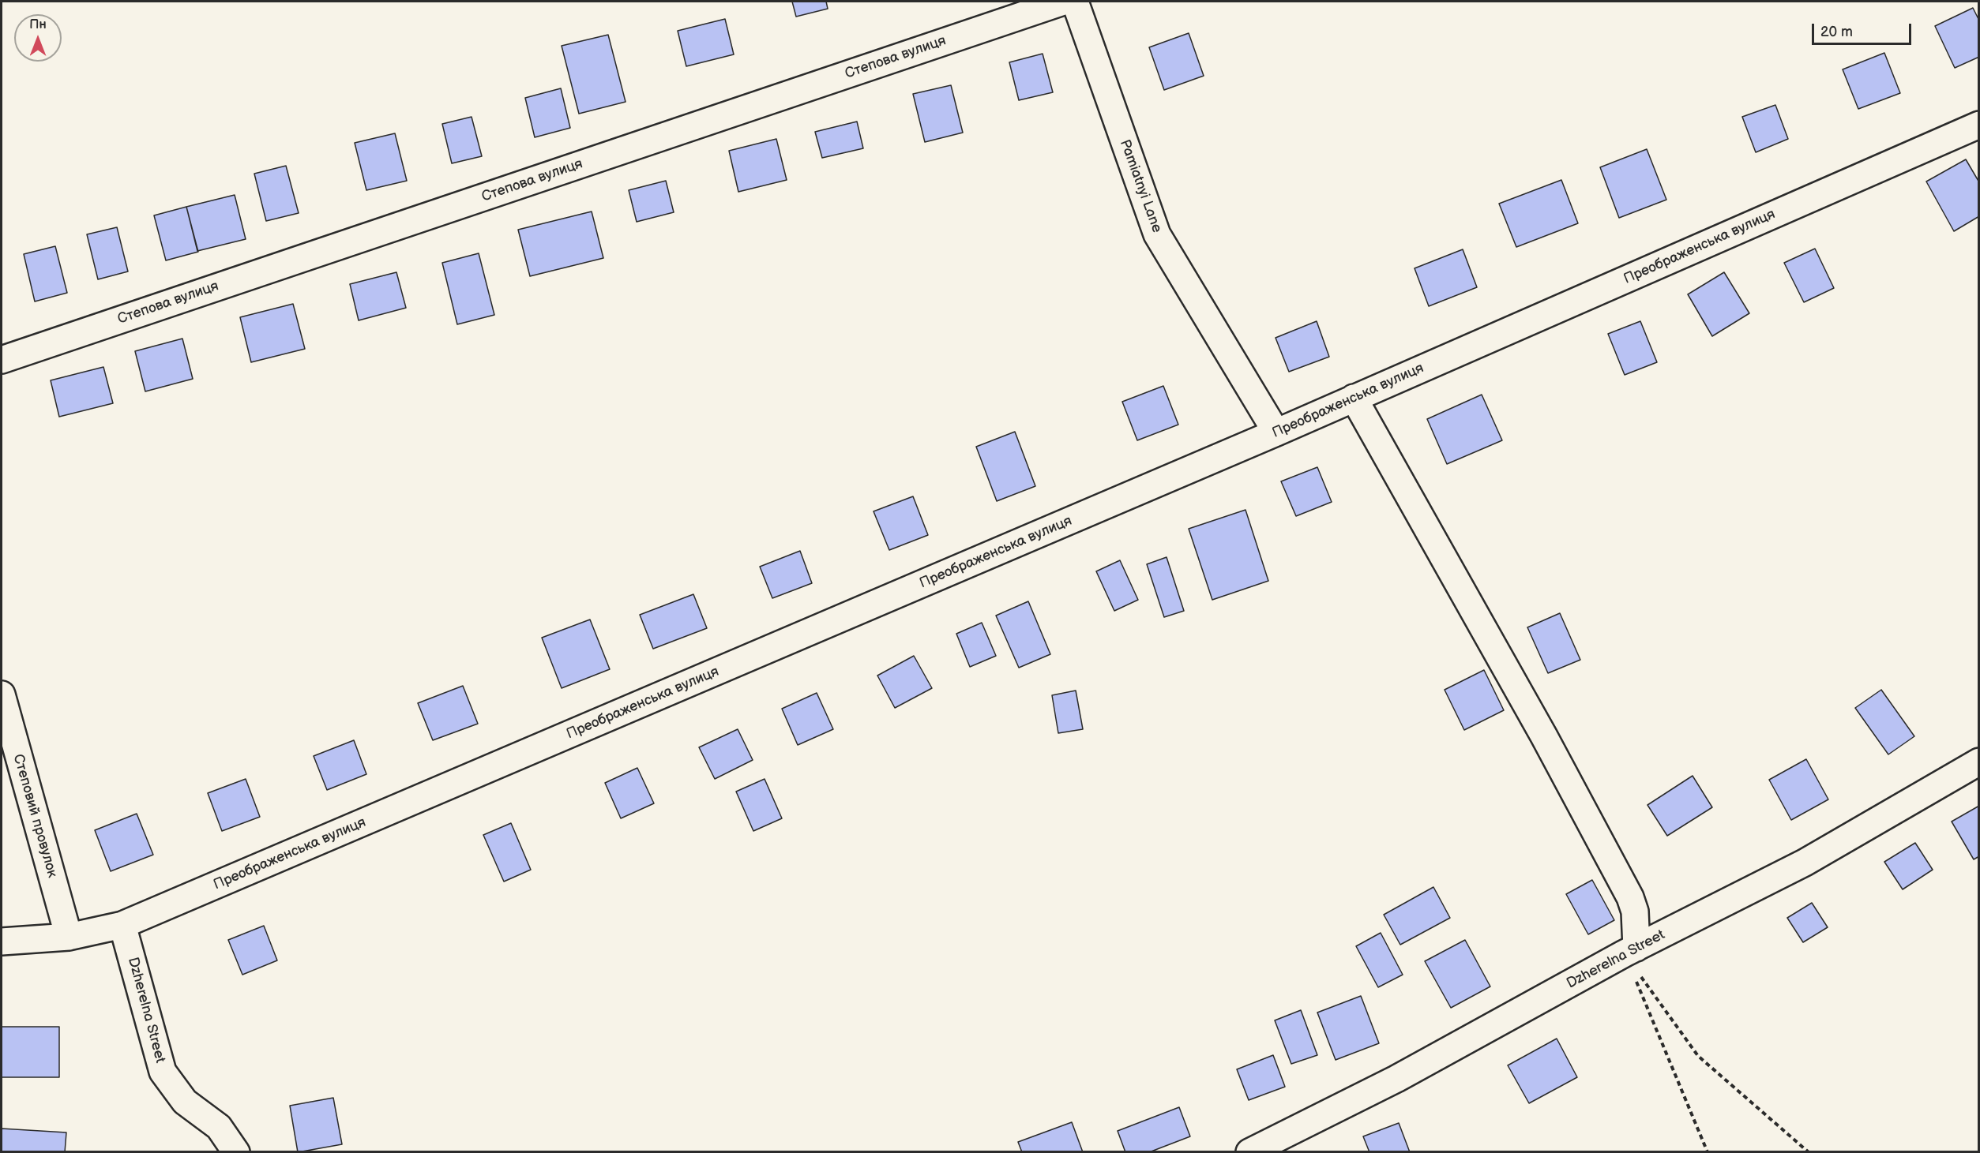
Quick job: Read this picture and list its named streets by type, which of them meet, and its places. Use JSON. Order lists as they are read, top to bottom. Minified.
{"streets":{"street":["Степова вулиця","Pamiatnyi Lane","Преображенська вулиця","Степовий провулок","Dzherelna Street"]},"crossings":[["Pamiatnyi Lane","Преображенська вулиця"],["Преображенська вулиця","Степовий провулок"],["Преображенська вулиця","Dzherelna Street"]],"scale_bar":"20 m","north":"top"}
